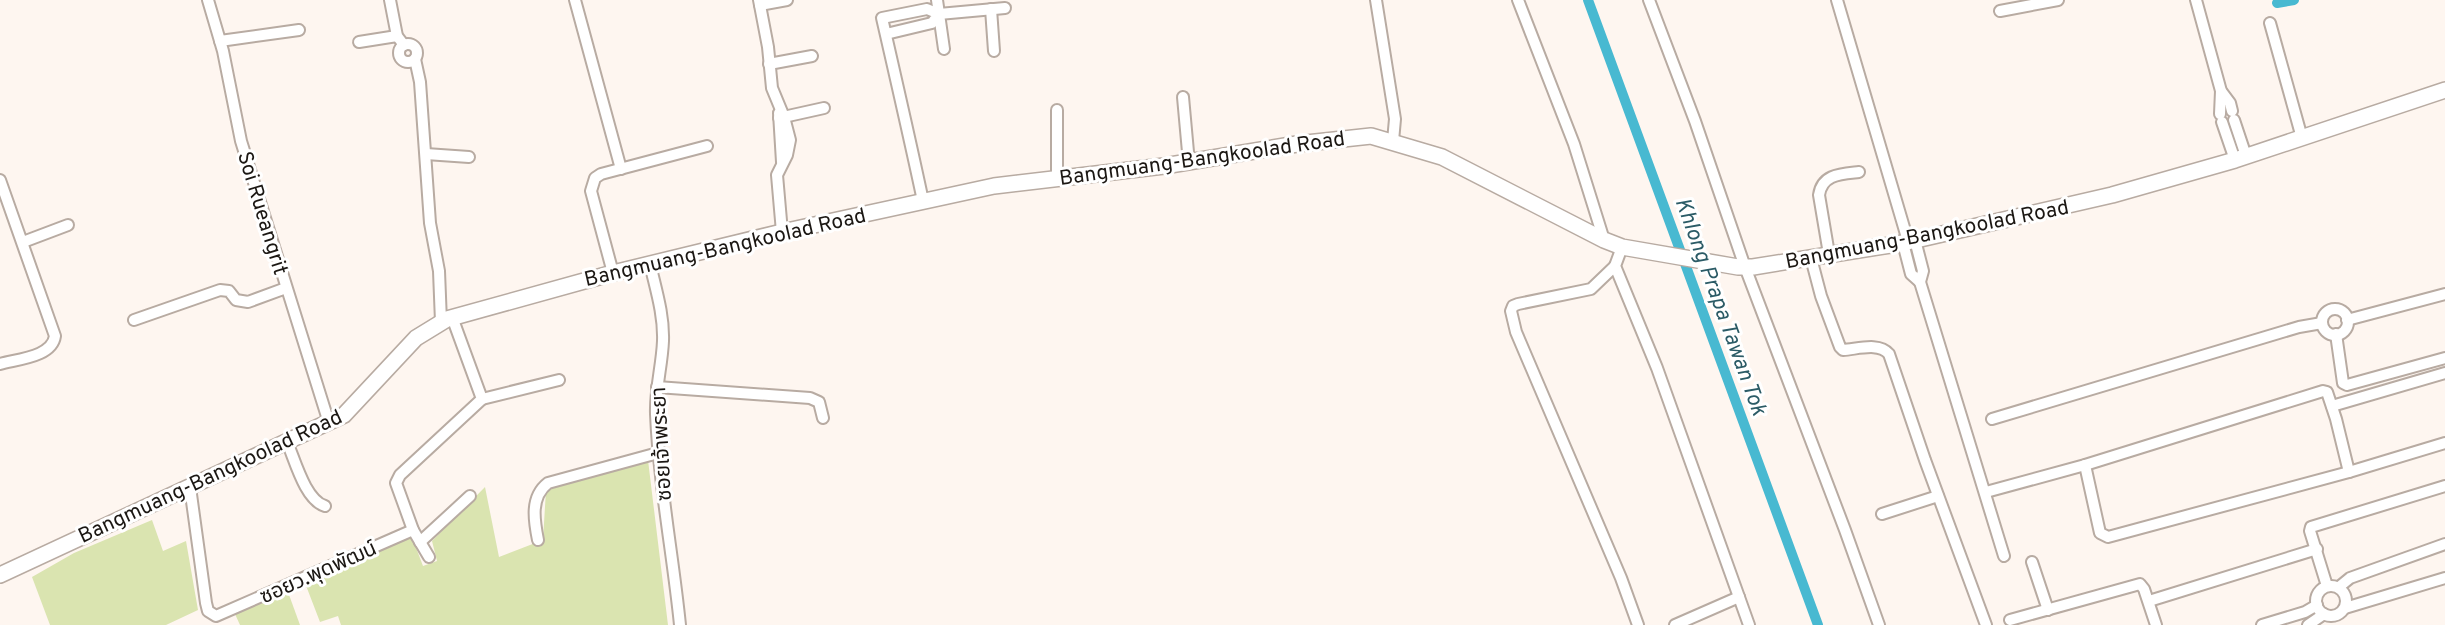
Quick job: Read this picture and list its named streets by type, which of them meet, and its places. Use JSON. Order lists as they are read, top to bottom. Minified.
{"streets":{"street":["Bangmuang-Bangkoolad Road","Soi Rueangrit","ซอยเจ้าพระยา","ซอยว.พุดพัฒน์"]},"crossings":[["Bangmuang-Bangkoolad Road","Soi Rueangrit"],["Bangmuang-Bangkoolad Road","ซอยเจ้าพระยา"],["Bangmuang-Bangkoolad Road","ซอยว.พุดพัฒน์"]],"water":["Khlong Prapa Tawan Tok"]}
